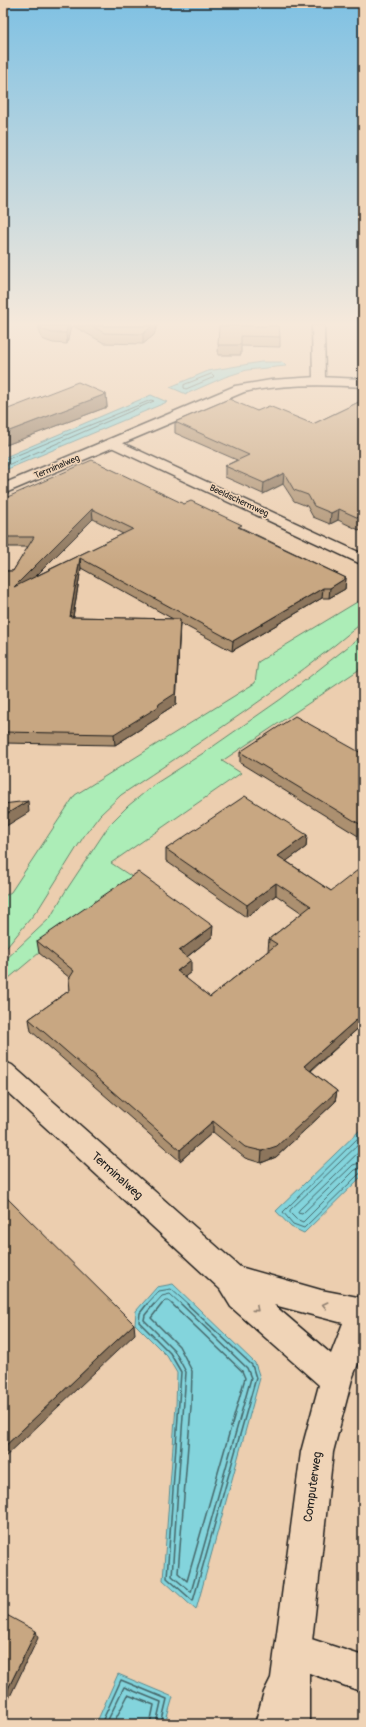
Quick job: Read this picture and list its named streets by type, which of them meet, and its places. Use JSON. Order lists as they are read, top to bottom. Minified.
{"streets":{"street":["Terminalweg","Beeldschermweg","Computerweg"]},"crossings":[["Terminalweg","Beeldschermweg"],["Terminalweg","Computerweg"]]}
